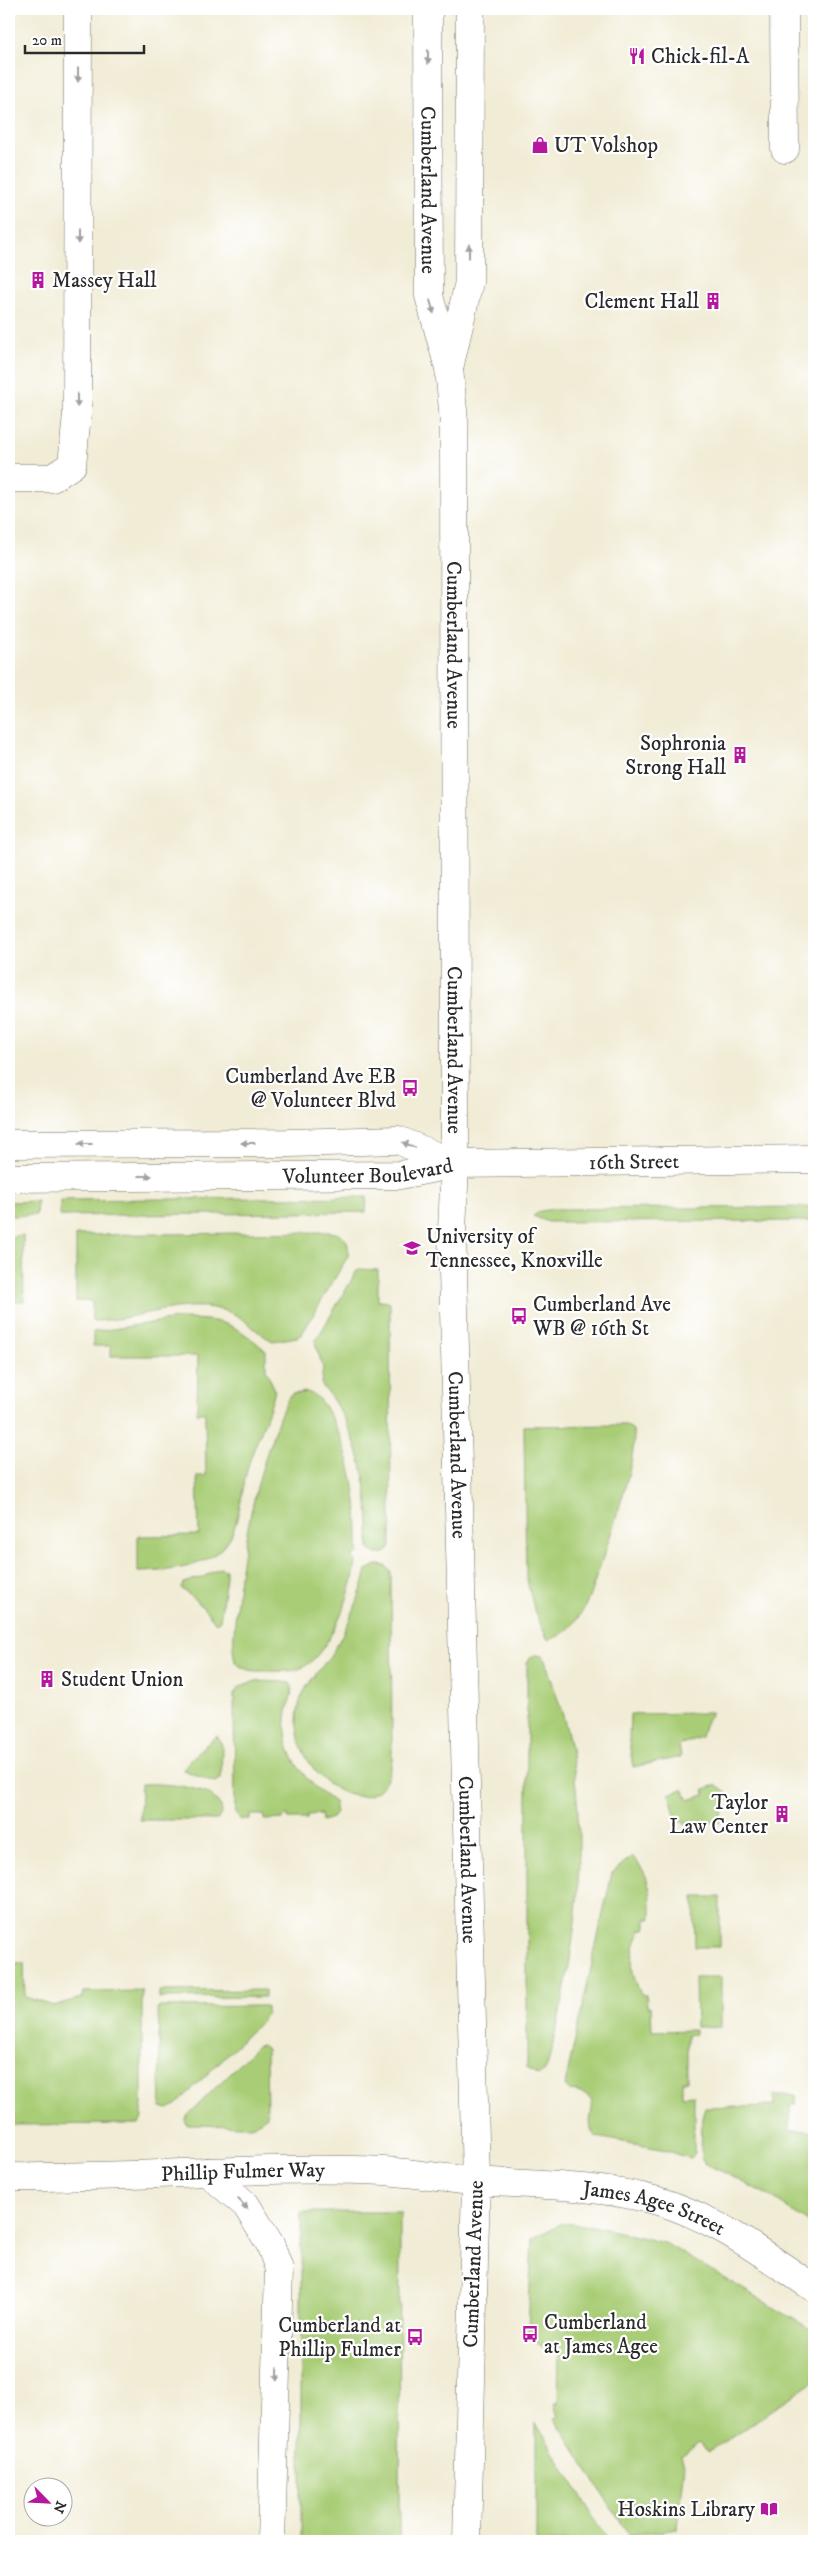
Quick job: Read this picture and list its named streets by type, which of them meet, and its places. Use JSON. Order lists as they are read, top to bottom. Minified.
{"streets":{"street":["Cumberland Avenue","16th Street","Volunteer Boulevard","Phillip Fulmer Way","James Agee Street"]},"crossings":[["Cumberland Avenue","16th Street"],["Cumberland Avenue","Volunteer Boulevard"],["Cumberland Avenue","Phillip Fulmer Way"],["Cumberland Avenue","James Agee Street"],["16th Street","Volunteer Boulevard"],["Phillip Fulmer Way","James Agee Street"]],"places":{"restaurant":["Chick-fil-A"],"shop":["UT Volshop"],"building":["Massey Hall","Clement Hall","Sophronia Strong Hall","Student Union","Taylor Law Center"],"bus stop":["Cumberland Ave EB @ Volunteer Blvd","Cumberland Ave WB @ 16th St","Cumberland at James Agee","Cumberland at Phillip Fulmer"],"school or university":["University of Tennessee, Knoxville"],"library":["Hoskins Library"]},"scale_bar":"20 m","north":"bottom right"}
